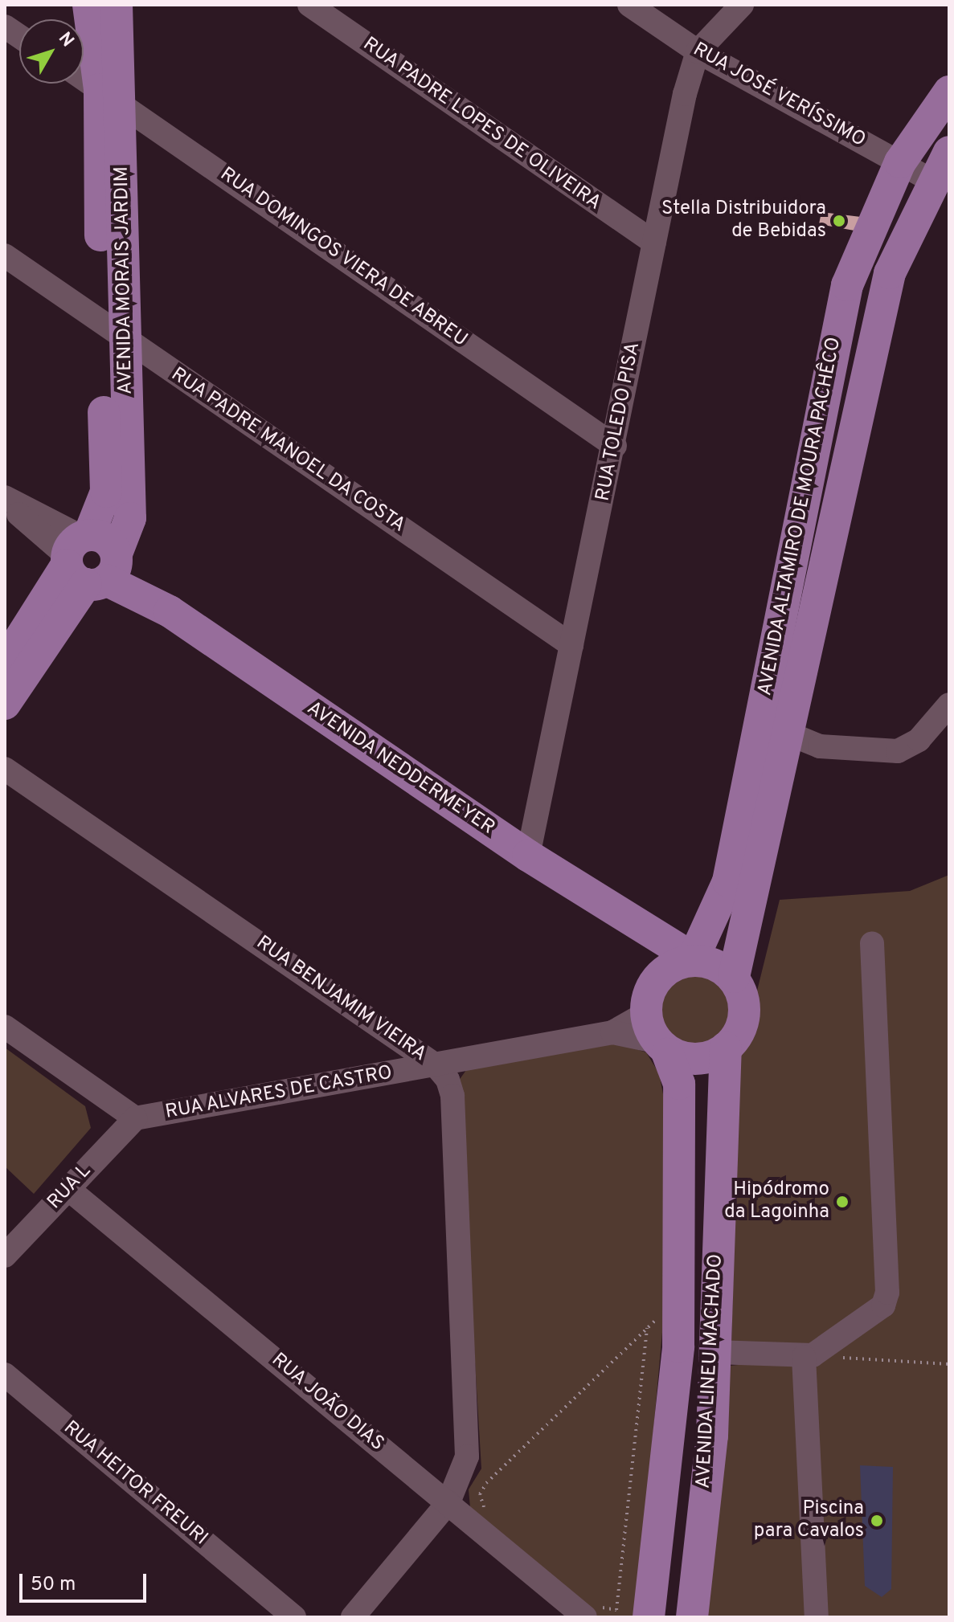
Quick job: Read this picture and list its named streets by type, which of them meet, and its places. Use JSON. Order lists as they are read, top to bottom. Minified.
{"streets":{"main road":["AVENIDA MORAIS JARDIM","AVENIDA ALTAMIRO DE MOURA PACHÊCO","AVENIDA NEDDERMEYER","AVENIDA LINEU MACHADO"],"street":["RUA JOSÉ VERÍSSIMO","RUA PADRE LOPES DE OLIVEIRA","RUA DOMINGOS VIERA DE ABREU","RUA TOLEDO PISA","RUA PADRE MANOEL DA COSTA","RUA BENJAMIM VIEIRA","RUA ALVARES DE CASTRO","RUA L","RUA JOÃO DIAS","RUA HEITOR FREURI"]},"crossings":[["RUA JOSÉ VERÍSSIMO","RUA TOLEDO PISA"],["RUA JOSÉ VERÍSSIMO","AVENIDA ALTAMIRO DE MOURA PACHÊCO"],["RUA PADRE LOPES DE OLIVEIRA","RUA TOLEDO PISA"],["RUA DOMINGOS VIERA DE ABREU","AVENIDA MORAIS JARDIM"],["RUA DOMINGOS VIERA DE ABREU","RUA TOLEDO PISA"],["AVENIDA MORAIS JARDIM","RUA PADRE MANOEL DA COSTA"],["AVENIDA MORAIS JARDIM","AVENIDA NEDDERMEYER"],["RUA TOLEDO PISA","RUA PADRE MANOEL DA COSTA"],["RUA TOLEDO PISA","AVENIDA NEDDERMEYER"],["AVENIDA ALTAMIRO DE MOURA PACHÊCO","AVENIDA NEDDERMEYER"],["AVENIDA ALTAMIRO DE MOURA PACHÊCO","RUA ALVARES DE CASTRO"],["AVENIDA ALTAMIRO DE MOURA PACHÊCO","AVENIDA LINEU MACHADO"],["AVENIDA NEDDERMEYER","RUA ALVARES DE CASTRO"],["AVENIDA NEDDERMEYER","AVENIDA LINEU MACHADO"],["RUA BENJAMIM VIEIRA","RUA ALVARES DE CASTRO"],["RUA BENJAMIM VIEIRA","RUA JOÃO DIAS"],["RUA ALVARES DE CASTRO","RUA L"],["RUA ALVARES DE CASTRO","AVENIDA LINEU MACHADO"],["RUA L","RUA JOÃO DIAS"]],"places":["Stella Distribuidora de Bebidas","Hipódromo da Lagoinha","Piscina para Cavalos"],"scale_bar":"50 m","north":"top right"}
